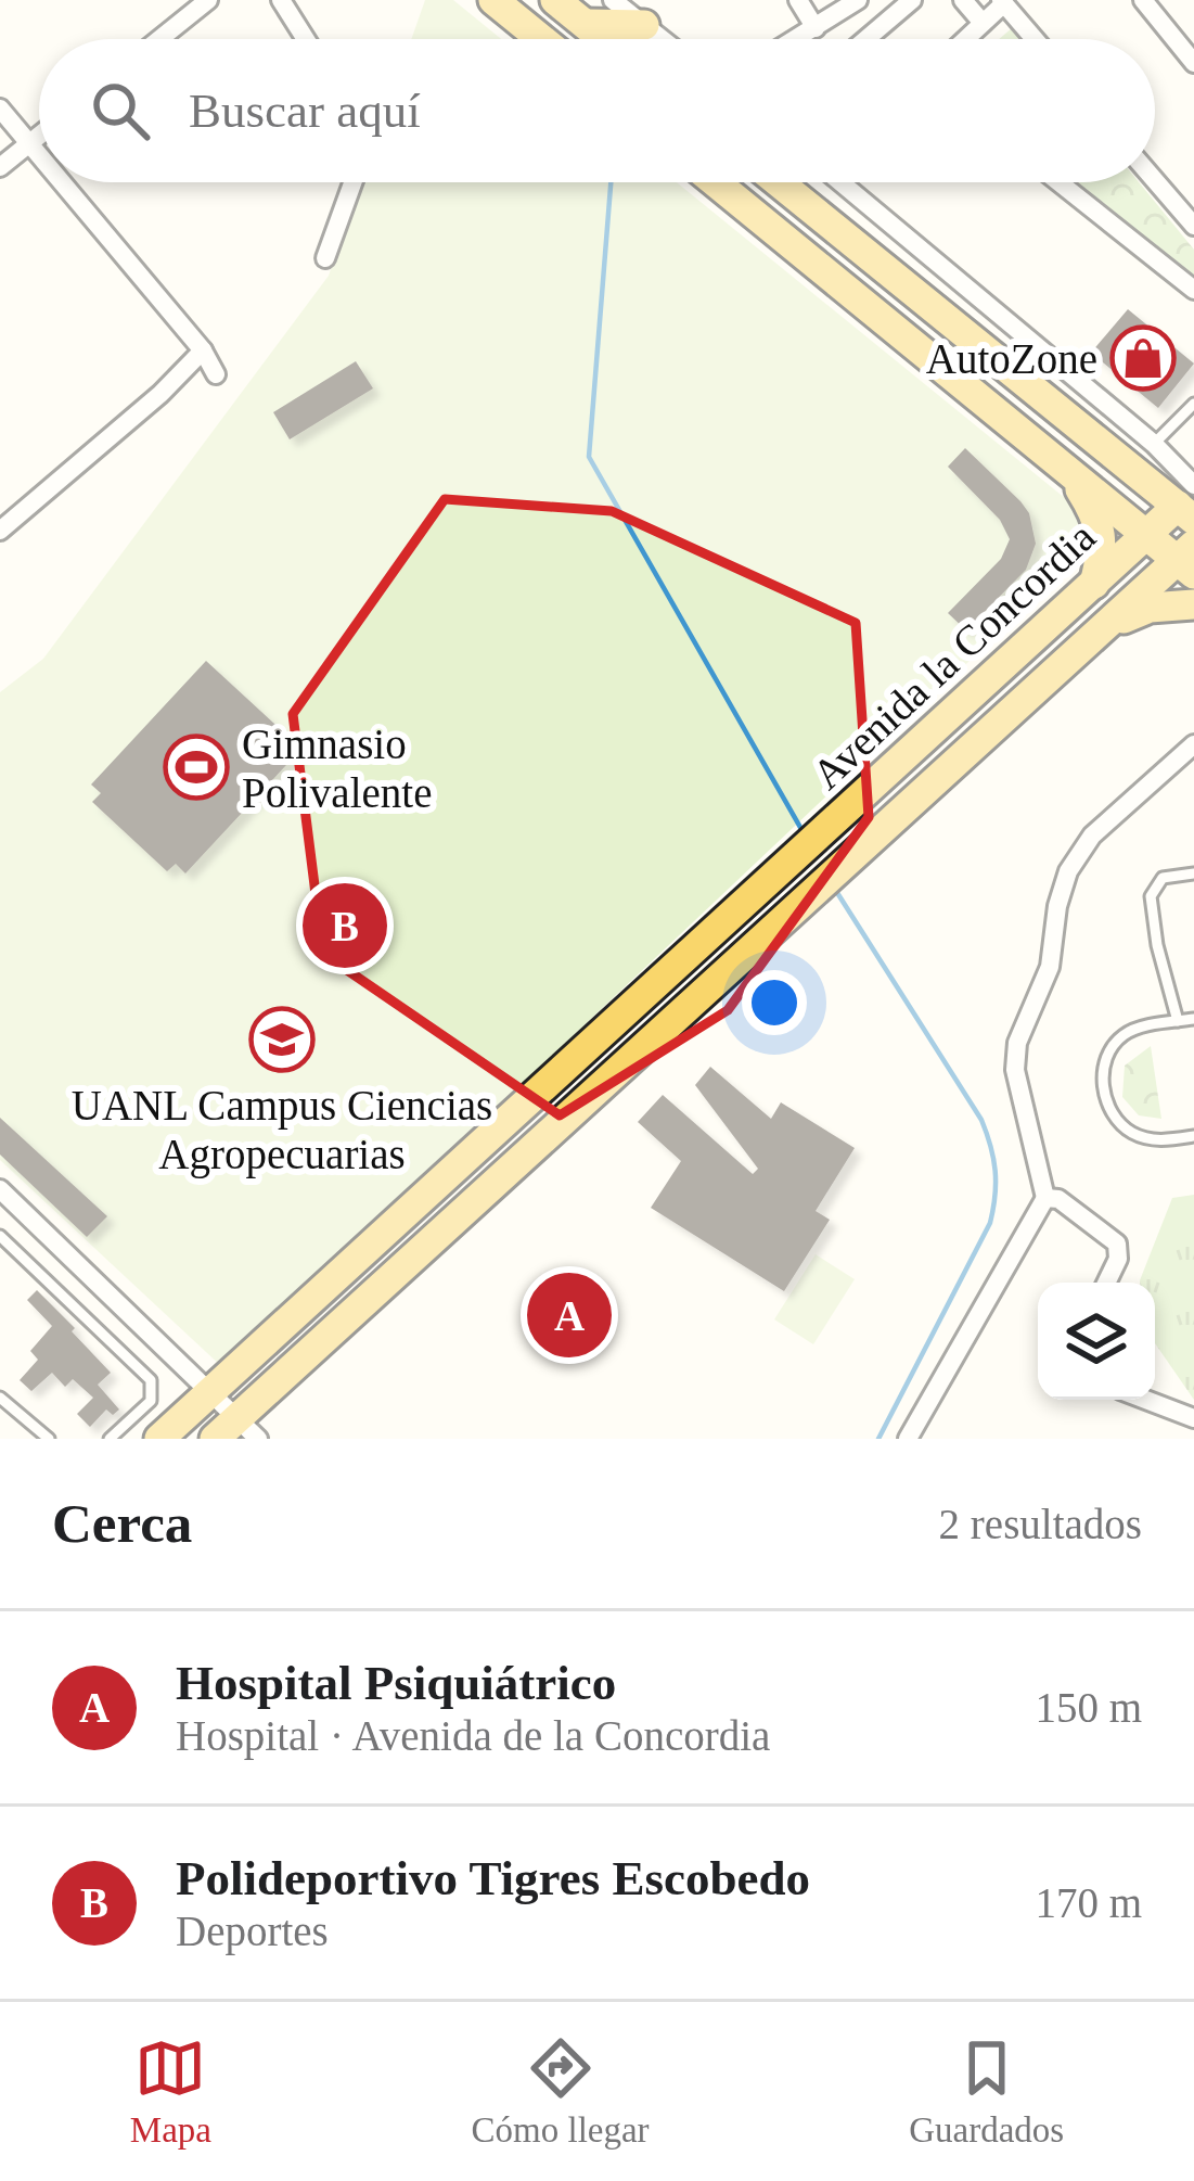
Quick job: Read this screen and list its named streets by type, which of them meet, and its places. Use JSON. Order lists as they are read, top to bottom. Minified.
{"streets":{"main road":["Avenida la Concordia"]},"places":{"shop":["AutoZone"],"sports":["Gimnasio Polivalente"],"school or university":["UANL Campus Ciencias Agropecuarias"]},"page":{"search":"Buscar aquí","pins":["B","A"],"heading":["Cerca","2 resultados"],"list":[{"mark":"A","name":"Hospital Psiquiátrico","note":"Hospital · Avenida de la Concordia","value":"150 m"},{"mark":"B","name":"Polideportivo Tigres Escobedo","note":"Deportes","value":"170 m"}],"nav":["Mapa","Cómo llegar","Guardados"]}}
